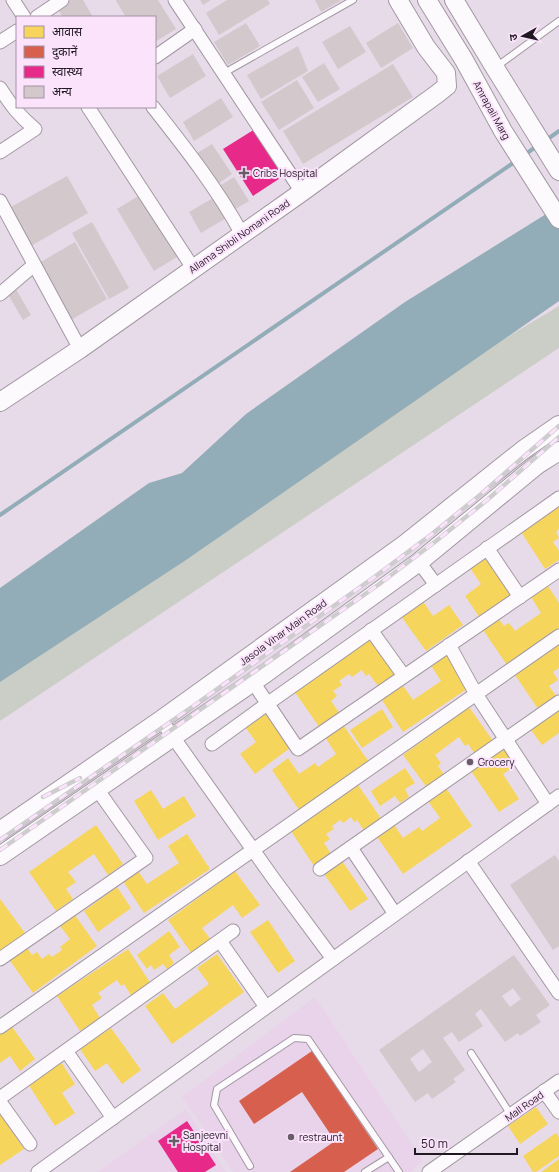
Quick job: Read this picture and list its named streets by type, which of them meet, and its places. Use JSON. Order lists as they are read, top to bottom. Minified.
{"streets":{"street":["Amrapali Marg","Allama Shibli Nomani Road","Jasola Vihar Main Road","Mall Road"]},"places":{"health":["Cribs Hospital","Sanjeevni Hospital"],"other":["Grocery","restraunt"]},"legend":["आवास","दुकानें","स्वास्थ्य","अन्य"],"scale_bar":"50 m","north":"left"}
